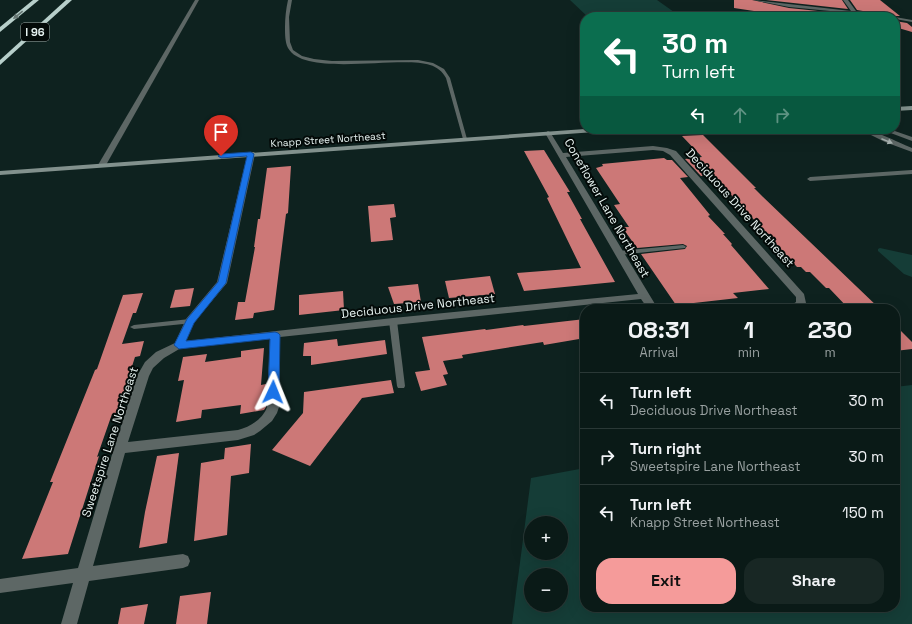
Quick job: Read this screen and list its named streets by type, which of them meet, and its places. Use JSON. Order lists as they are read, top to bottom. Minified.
{"streets":{"highway":["I 96"],"main road":["Knapp Street Northeast"],"street":["Coneflower Lane Northeast","Deciduous Drive Northeast","Sweetspire Lane Northeast"]},"crossings":[["Knapp Street Northeast","Coneflower Lane Northeast"],["Coneflower Lane Northeast","Deciduous Drive Northeast"],["Deciduous Drive Northeast","Sweetspire Lane Northeast"]],"page":{"turn":["30 m","Turn left"],"eta":["08:31","Arrival","1","min","230","m"],"list":[{"name":"Turn left","note":"Deciduous Drive Northeast","value":"30 m"},{"name":"Turn right","note":"Sweetspire Lane Northeast","value":"30 m"},{"name":"Turn left","note":"Knapp Street Northeast","value":"150 m"}],"map_buttons":["+","−"],"buttons":["Exit","Share"]}}
